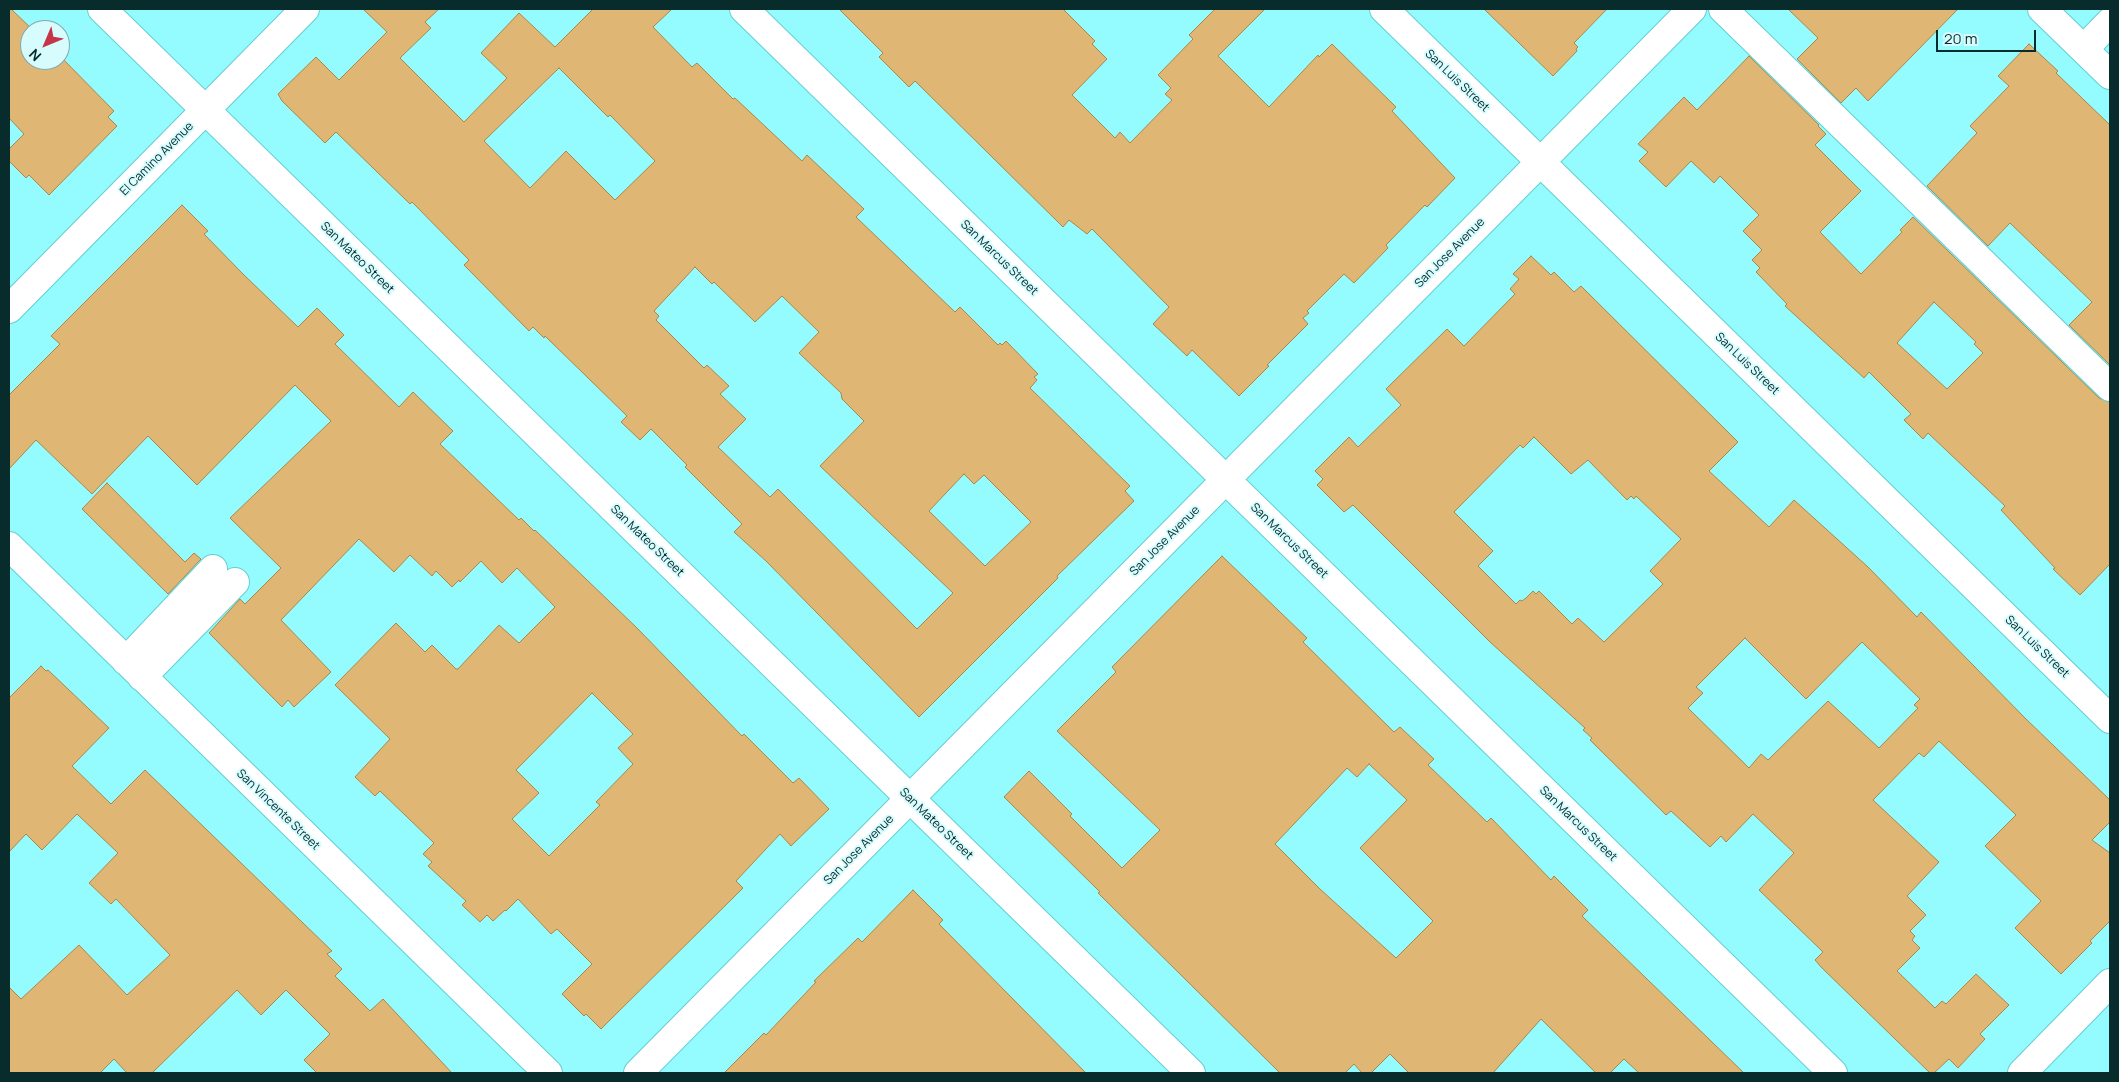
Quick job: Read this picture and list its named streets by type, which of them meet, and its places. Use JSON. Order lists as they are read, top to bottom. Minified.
{"streets":{"street":["San Luis Street","El Camino Avenue","San Jose Avenue","San Mateo Street","San Marcus Street","San Vincente Street"]},"crossings":[["San Luis Street","San Jose Avenue"],["El Camino Avenue","San Mateo Street"],["San Jose Avenue","San Mateo Street"],["San Jose Avenue","San Marcus Street"]],"scale_bar":"20 m","north":"bottom left"}
